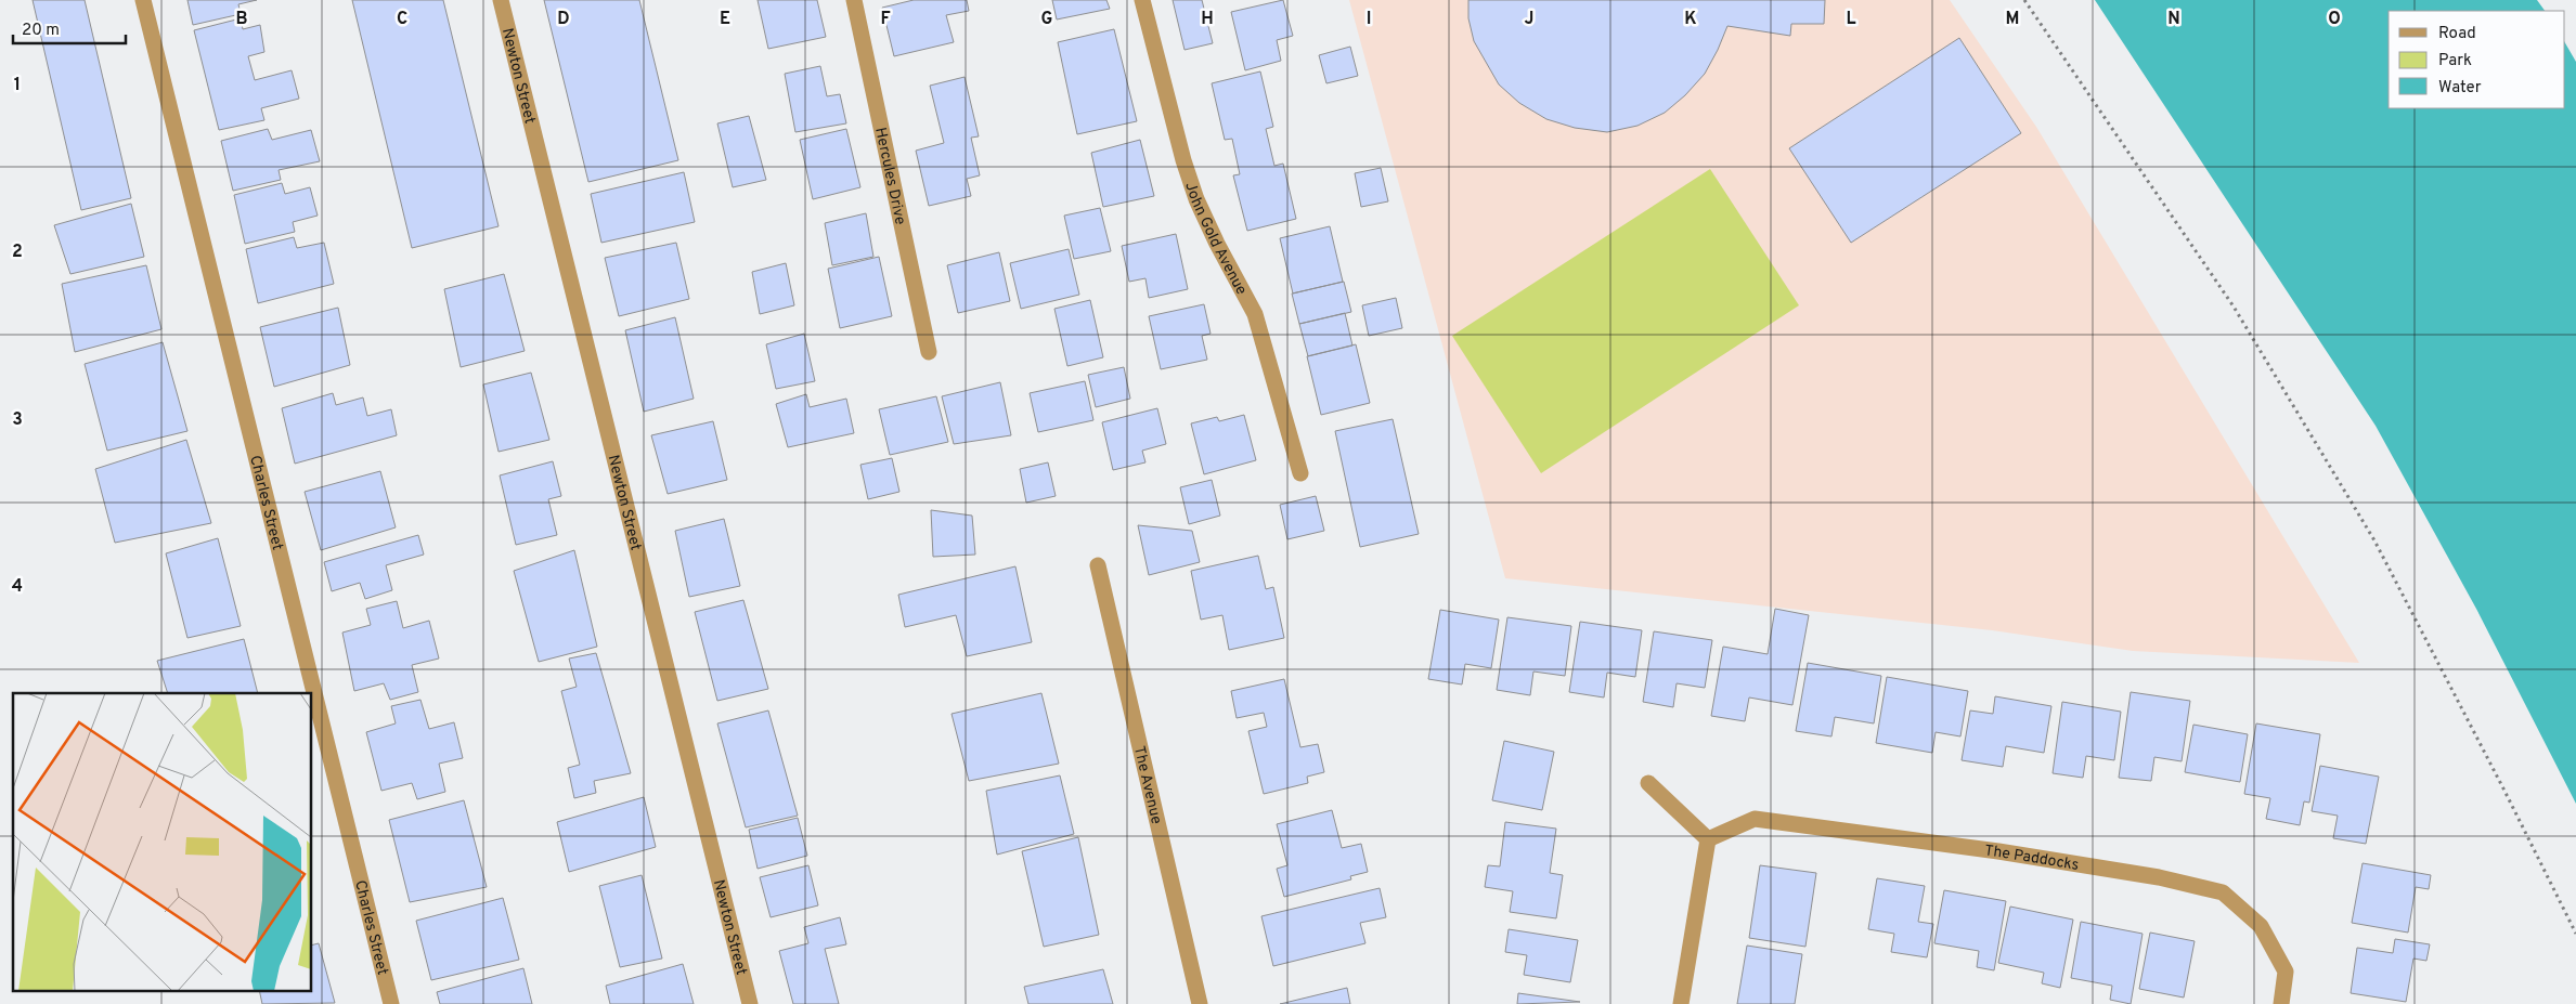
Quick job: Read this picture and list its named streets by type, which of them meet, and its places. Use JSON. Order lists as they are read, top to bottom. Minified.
{"streets":{"street":["Newton Street","Hercules Drive","John Gold Avenue","Charles Street","The Avenue","The Paddocks"]},"legend":["Road","Park","Water"],"scale_bar":"20 m","grid":{"columns":["B","C","D","E","F","G","H","I","J","K","L","M","N","O"],"rows":["1","2","3","4"]}}
